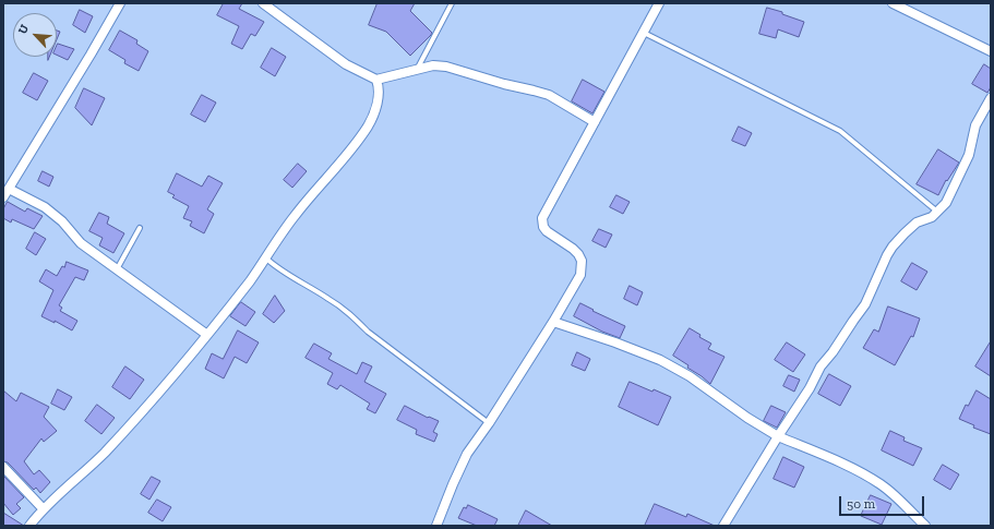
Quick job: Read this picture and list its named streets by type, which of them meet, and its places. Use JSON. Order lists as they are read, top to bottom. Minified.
{"scale_bar":"50 m","north":"top left"}
